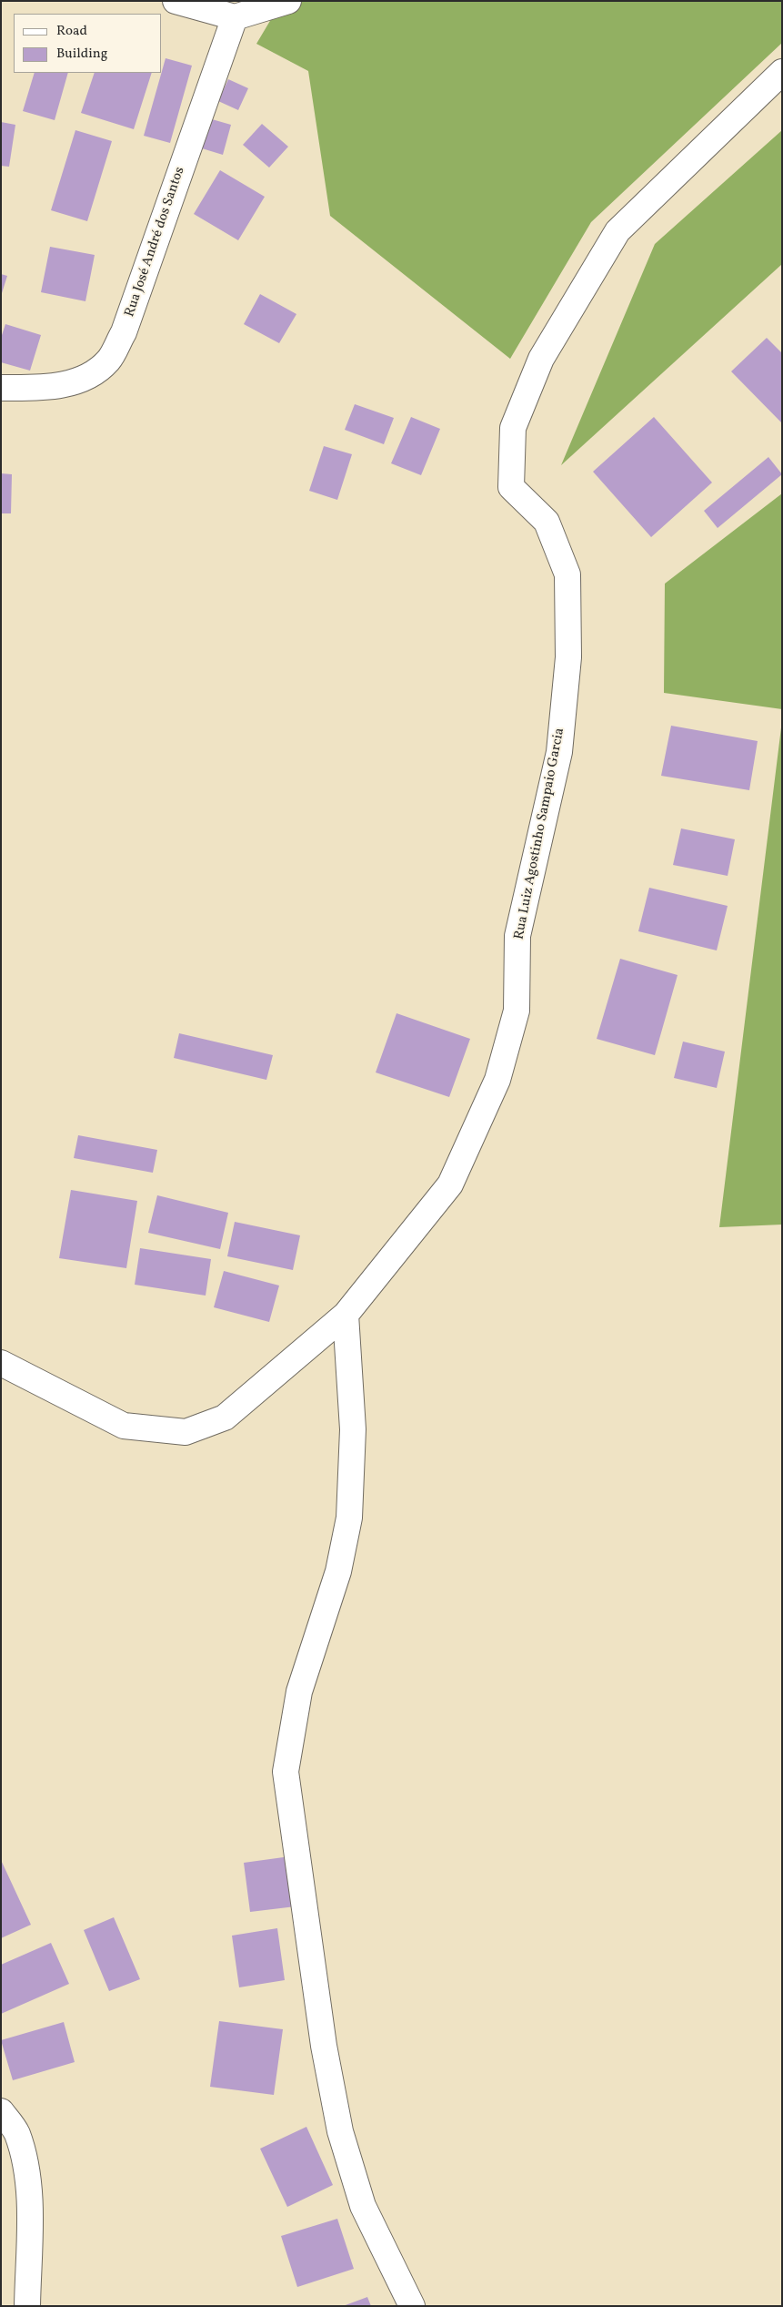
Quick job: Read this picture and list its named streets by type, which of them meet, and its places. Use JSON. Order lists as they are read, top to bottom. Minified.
{"streets":{"street":["Rua José André dos Santos","Rua Luiz Agostinho Sampaio Garcia"]},"legend":["Road","Building"]}
